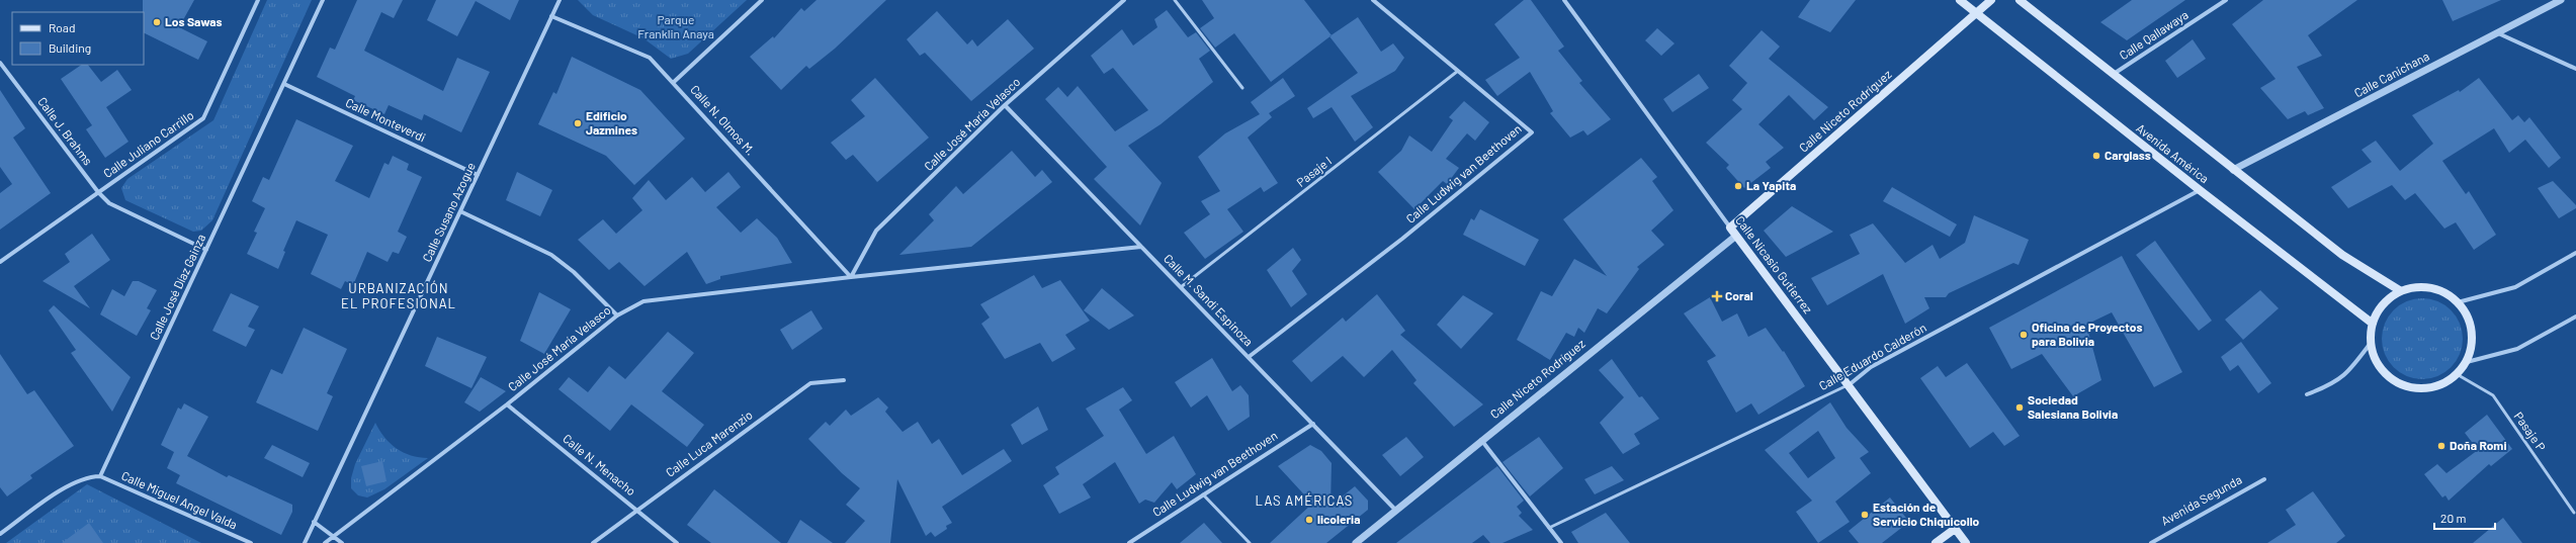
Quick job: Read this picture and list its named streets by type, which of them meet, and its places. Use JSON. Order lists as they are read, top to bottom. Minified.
{"streets":{"main road":["Calle Niceto Rodríguez","Avenida América","Calle Nicasio Gutierrez"],"street":["Calle Qallawaya","Calle Canichana","Calle Monteverdi","Calle N. Olmos M.","Calle José María Velasco","Calle J. Brahms","Calle Juliano Carrillo","Calle Ludwig van Beethoven","Calle Susano Azogue","Calle José Díaz Gainza","Calle M. Sandi Espinoza","Calle Eduardo Calderón","Calle Luca Marenzio","Calle N. Menacho","Calle Miguel Angel Valda","Avenida Segunda"],"lane":["Pasaje I","Pasaje P"]},"crossings":[["Calle Qallawaya","Avenida América"],["Calle Canichana","Avenida América"],["Calle Niceto Rodríguez","Avenida América"],["Calle Niceto Rodríguez","Calle Nicasio Gutierrez"],["Calle Niceto Rodríguez","Calle M. Sandi Espinoza"],["Calle Monteverdi","Calle Susano Azogue"],["Calle Monteverdi","Calle José Díaz Gainza"],["Calle N. Olmos M.","Calle José María Velasco"],["Calle N. Olmos M.","Calle Susano Azogue"],["Calle José María Velasco","Calle M. Sandi Espinoza"],["Calle José María Velasco","Calle N. Menacho"],["Calle J. Brahms","Calle Juliano Carrillo"],["Calle J. Brahms","Calle José Díaz Gainza"],["Avenida América","Calle Eduardo Calderón"],["Avenida América","Pasaje P"],["Pasaje I","Calle Ludwig van Beethoven"],["Pasaje I","Calle M. Sandi Espinoza"],["Calle Ludwig van Beethoven","Calle M. Sandi Espinoza"],["Calle Nicasio Gutierrez","Calle Eduardo Calderón"],["Calle José Díaz Gainza","Calle Miguel Angel Valda"],["Calle Luca Marenzio","Calle N. Menacho"]],"districts":["URBANIZACIÓN EL PROFESIONAL","LAS AMÉRICAS"],"parks":["Parque Franklin Anaya"],"places":{"other":["Los Sawas","Edificio Jazmines","Carglass","La Yapita","Oficina de Proyectos para Bolivia","Sociedad Salesiana Bolivia","Doña Romi","Estación de Servicio Chiquicollo","licoleria"],"health":["Coral"]},"legend":["Road","Building"],"scale_bar":"20 m"}
